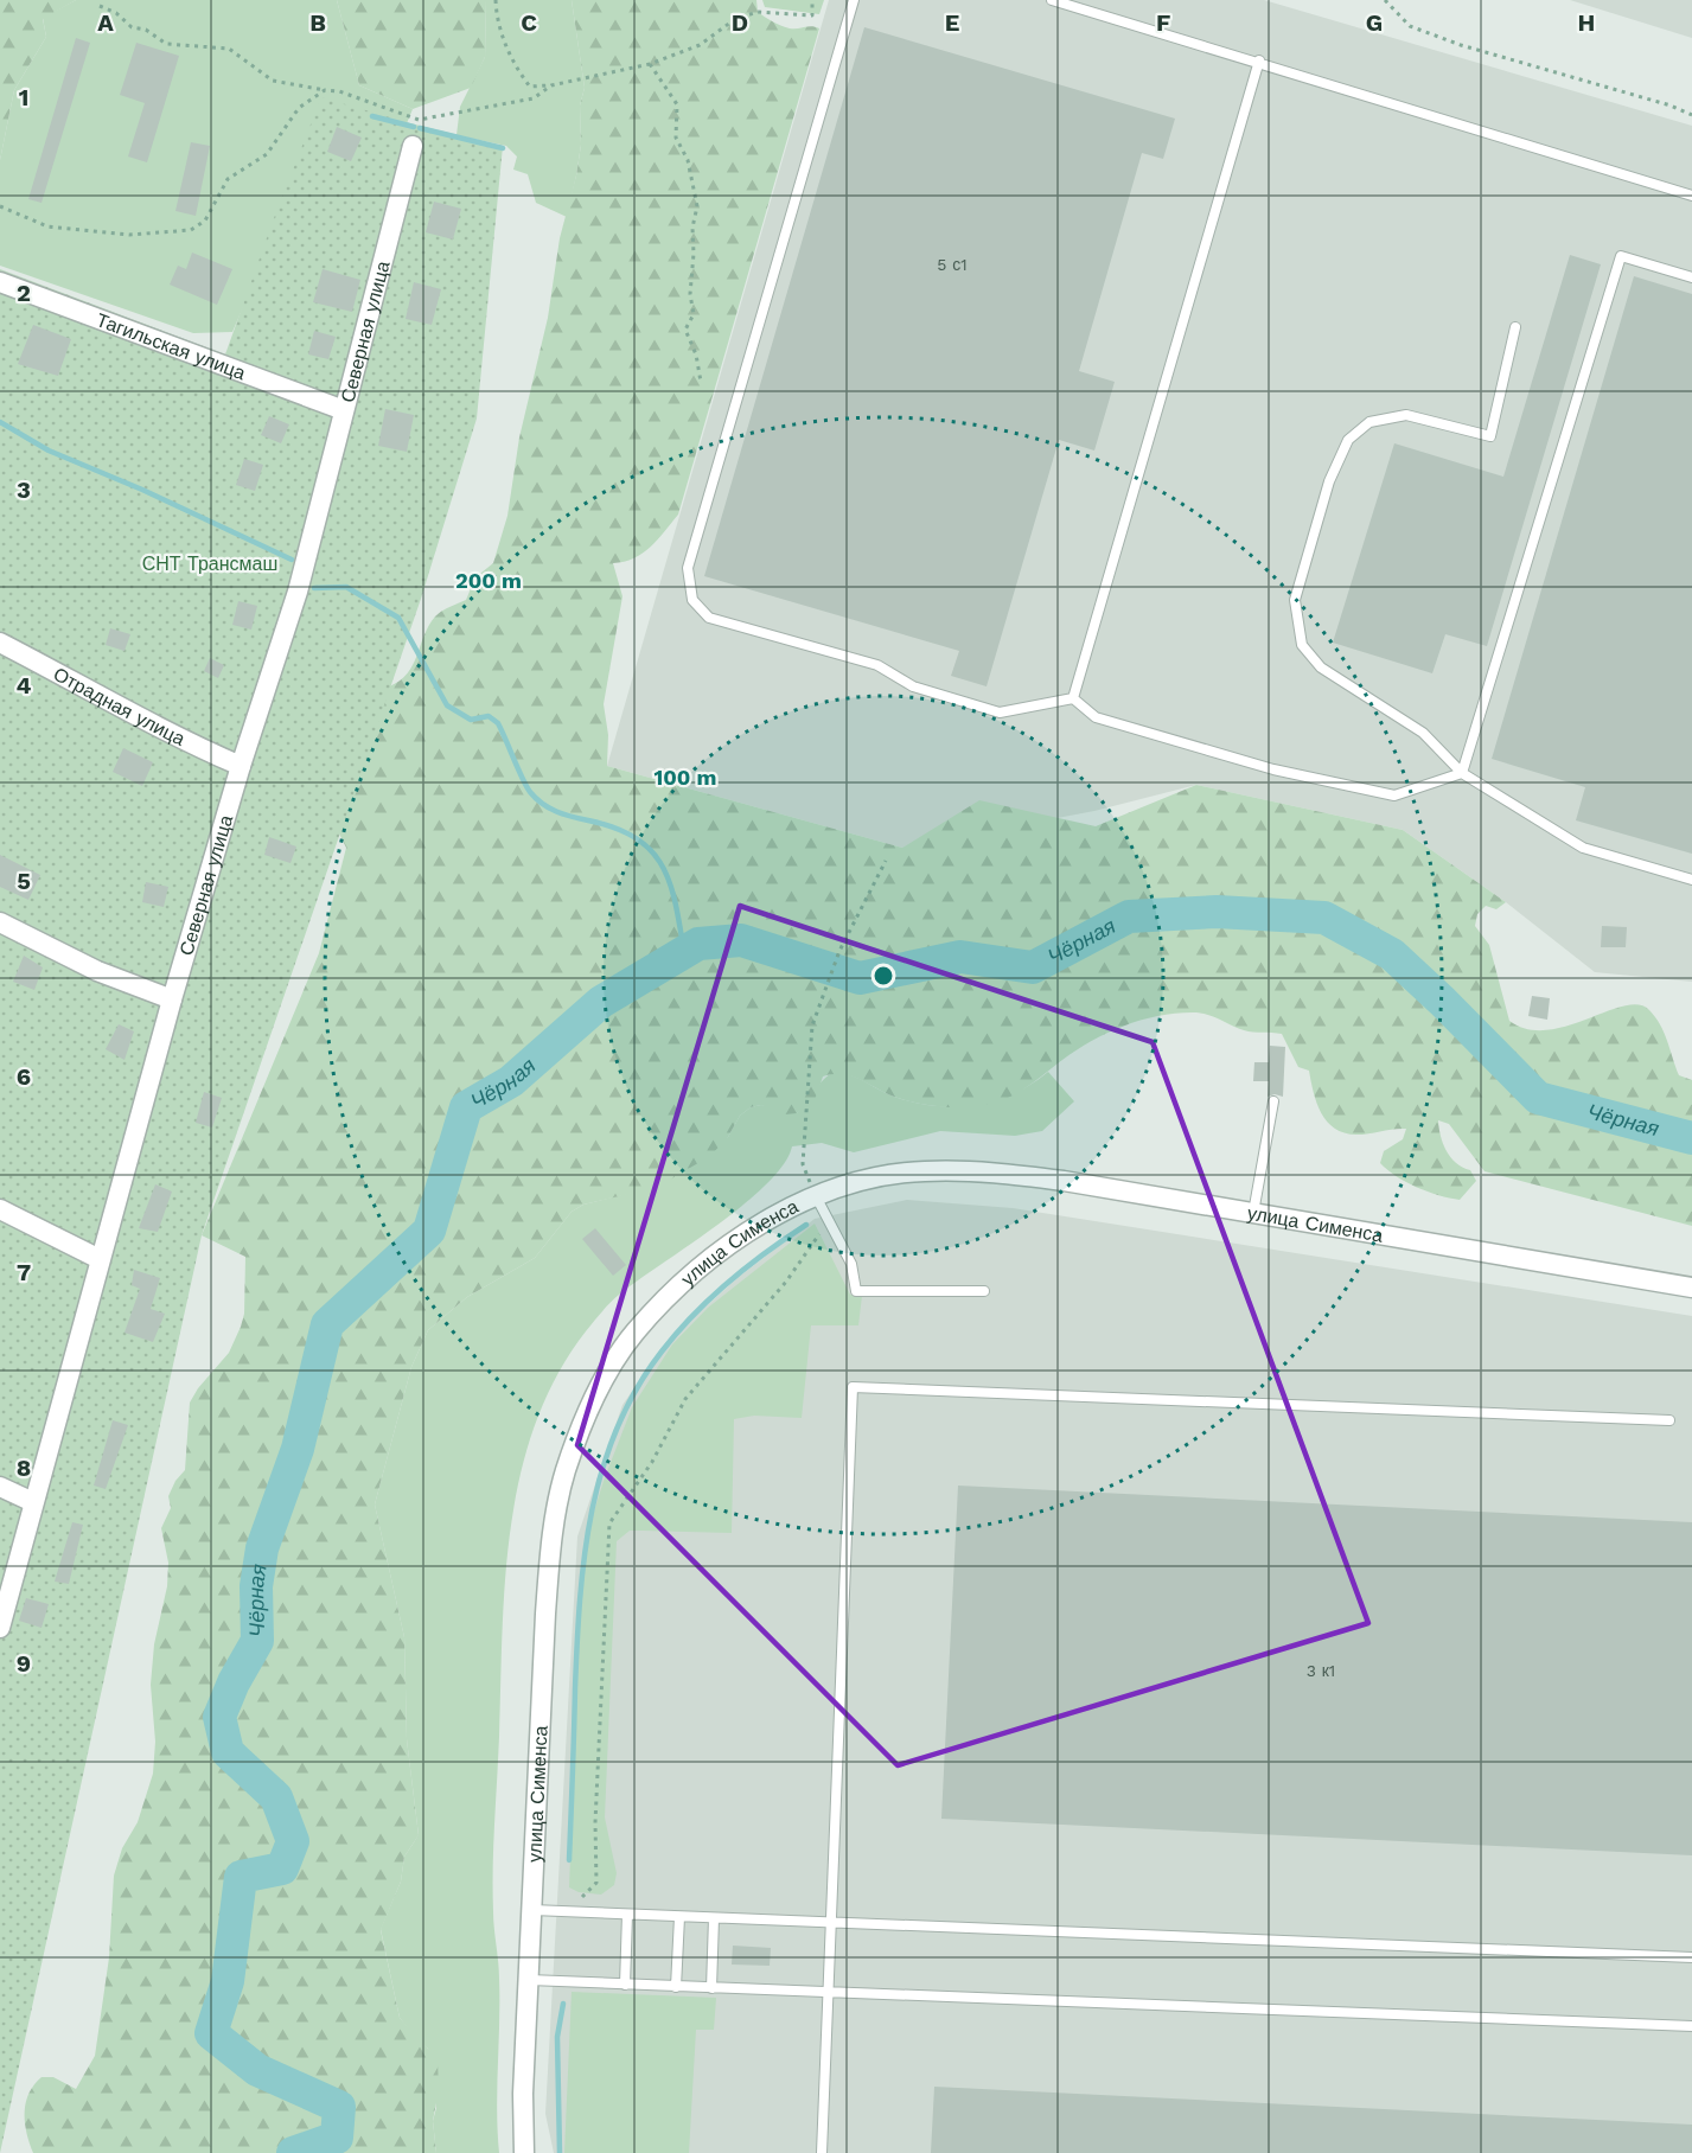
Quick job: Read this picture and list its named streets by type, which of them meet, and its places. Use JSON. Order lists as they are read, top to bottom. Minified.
{"streets":{"street":["Северная улица","Тагильская улица","Отрадная улица","улица Сименса"]},"crossings":[["Северная улица","Тагильская улица"],["Северная улица","Отрадная улица"]],"water":["Чёрная"],"parks":["СНТ Трансмаш"],"house_numbers":["5 с1","3 к1"],"grid":{"columns":["A","B","C","D","E","F","G","H"],"rows":["1","2","3","4","5","6","7","8","9"]},"rings":["200 m","100 m"]}
